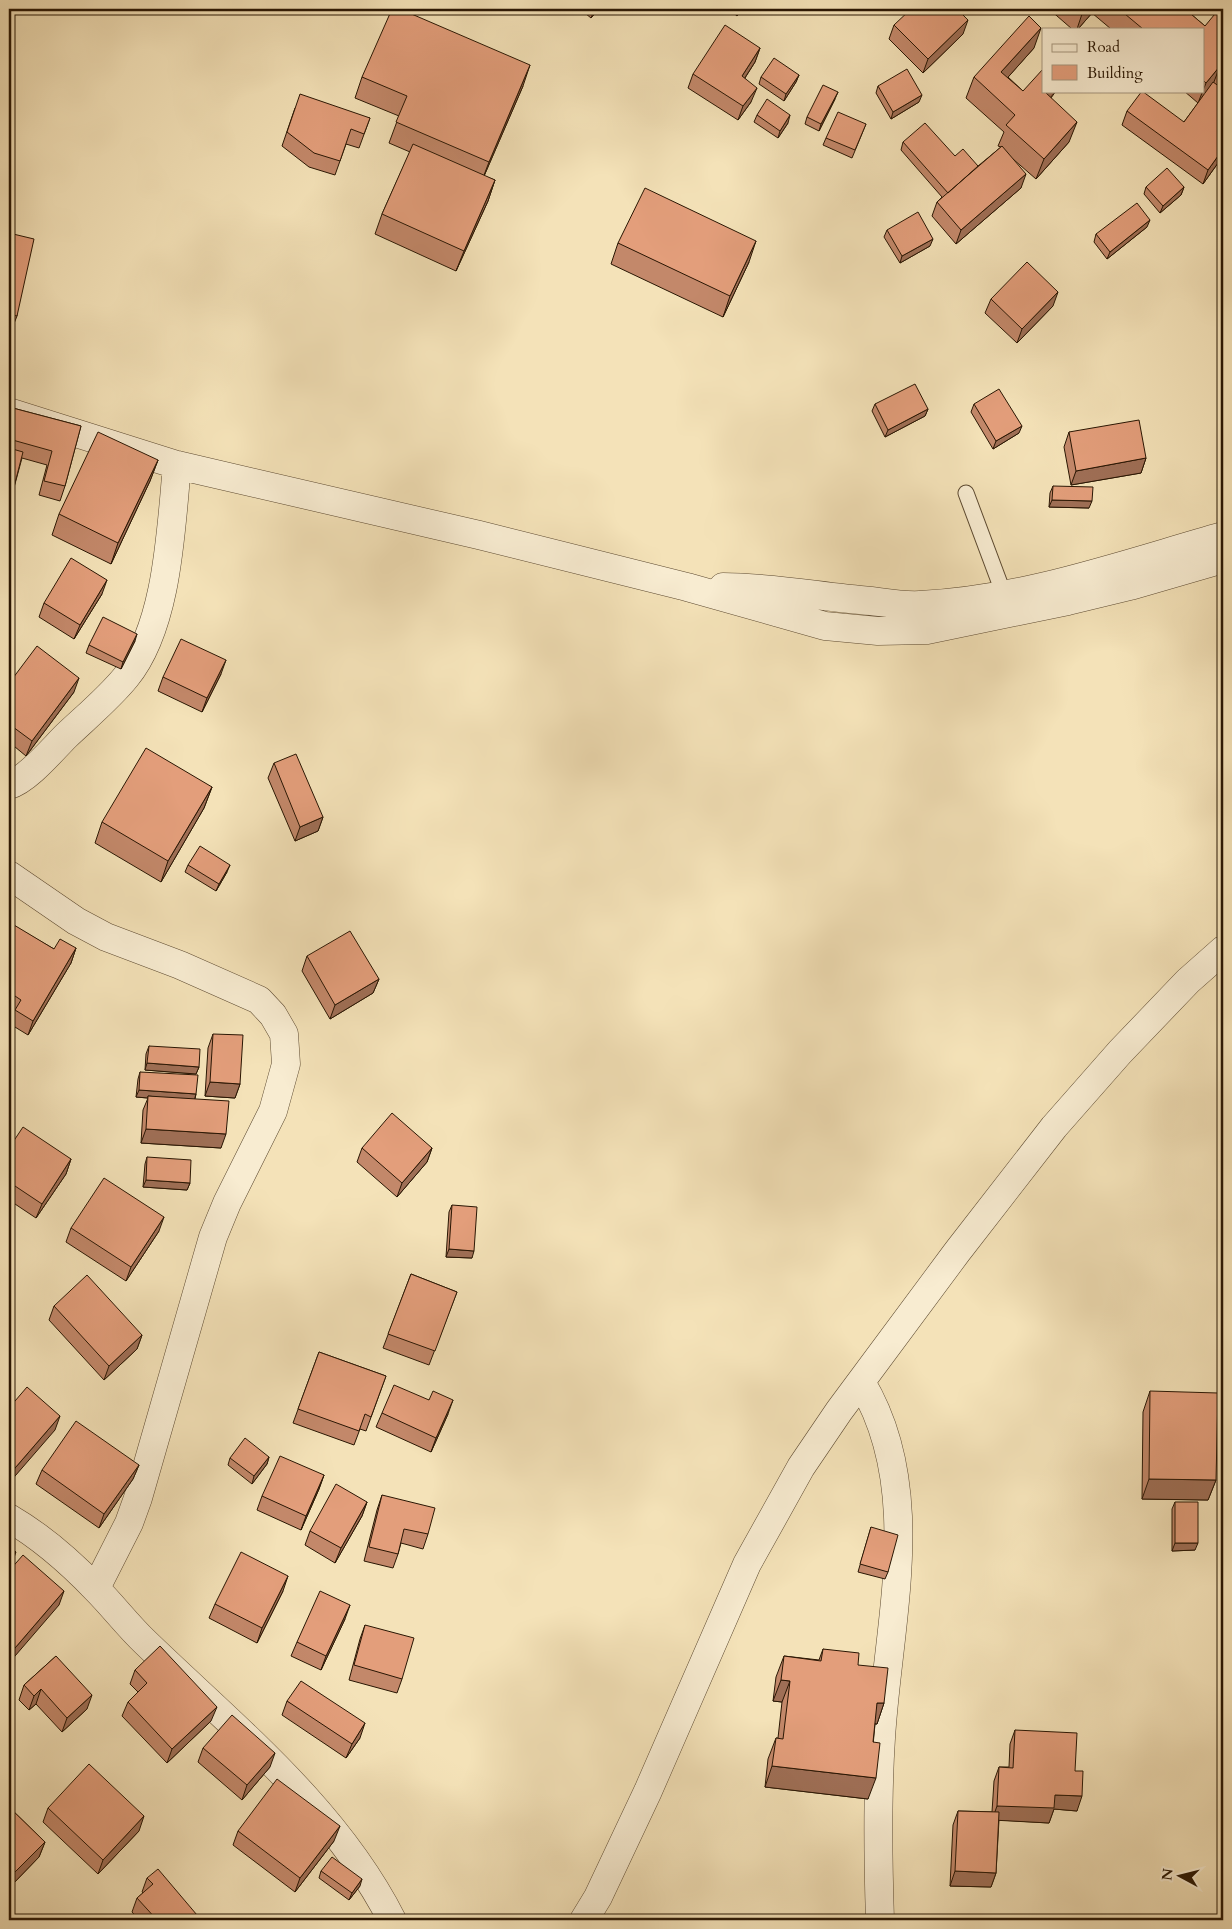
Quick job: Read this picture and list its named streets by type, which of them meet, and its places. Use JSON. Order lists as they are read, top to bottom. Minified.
{"legend":["Road","Building"],"north":"left"}
